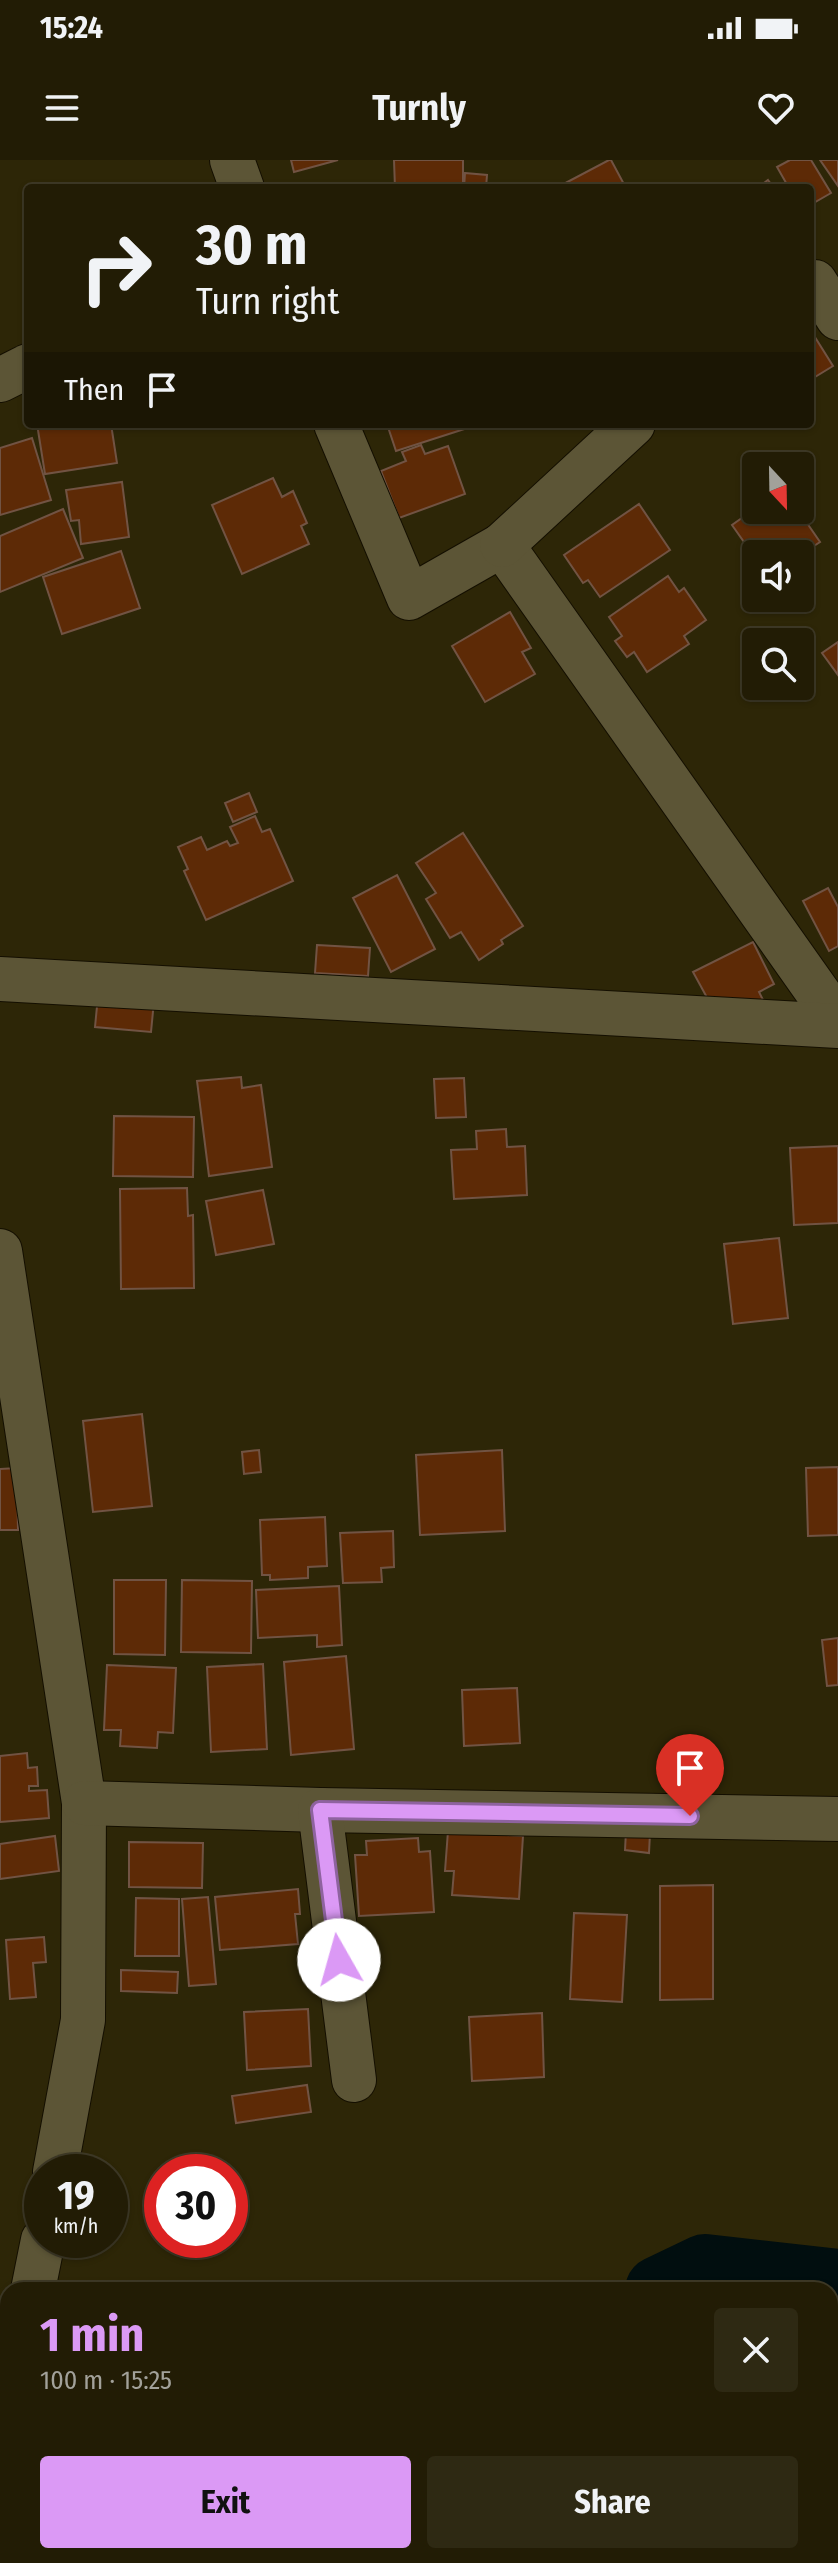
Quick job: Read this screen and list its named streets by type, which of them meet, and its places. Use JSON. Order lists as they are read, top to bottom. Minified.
{"north":"bottom","page":{"status":"15:24","header":"Turnly","turn":["30 m","Turn right"],"then":"Then","speed":"19 km/h","limit":"30","heading":["1 min","100 m · 15:25"],"buttons":["Exit","Share"]}}
